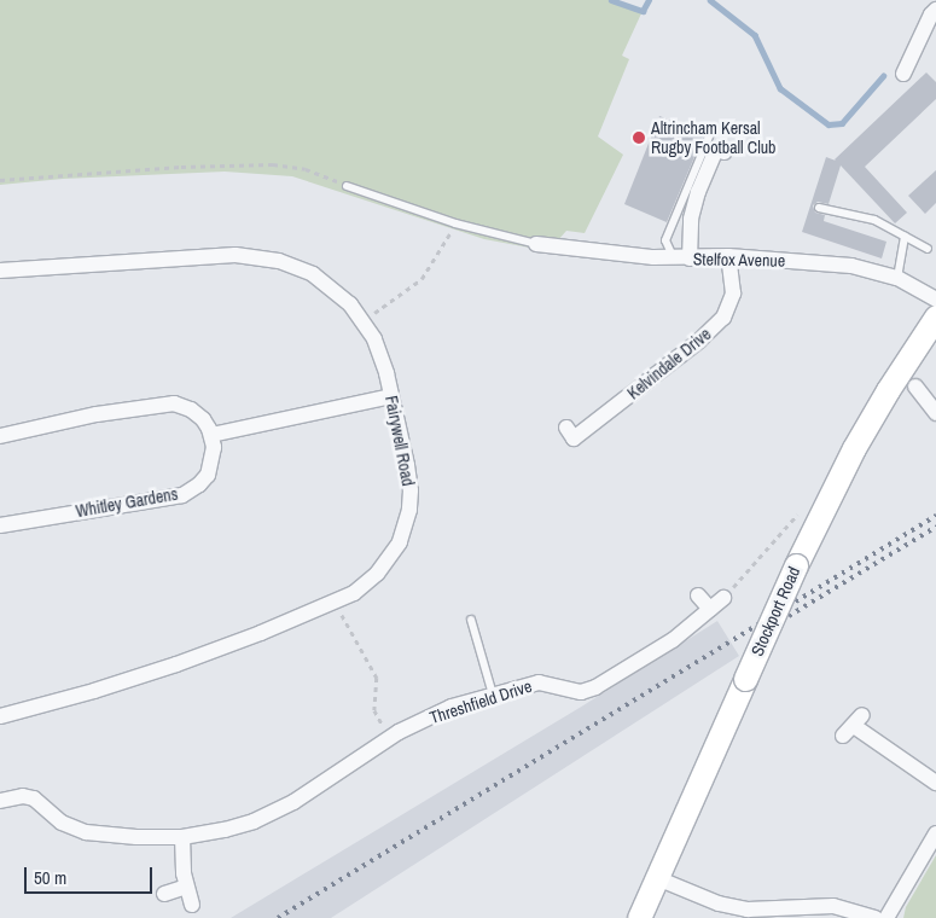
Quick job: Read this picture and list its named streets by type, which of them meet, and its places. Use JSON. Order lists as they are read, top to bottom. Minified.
{"streets":{"main road":["Stockport Road"],"street":["Stelfox Avenue","Kelvindale Drive","Fairywell Road","Whitley Gardens","Threshfield Drive"]},"crossings":[["Stelfox Avenue","Kelvindale Drive"]],"places":["Altrincham Kersal Rugby Football Club"],"scale_bar":"50 m"}
